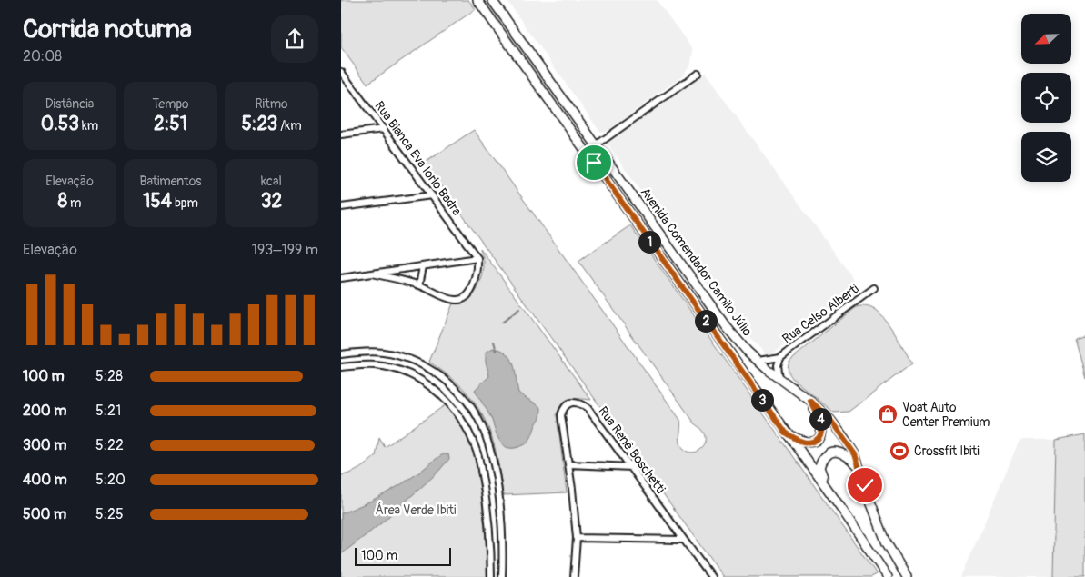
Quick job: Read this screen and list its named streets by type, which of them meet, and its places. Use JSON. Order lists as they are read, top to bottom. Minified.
{"streets":{"main road":["Avenida Comendador Camilo Júlio"],"street":["Rua Bianca Eva Iorio Badra","Rua Celso Alberti","Rua Renê Boschetti"]},"crossings":[["Avenida Comendador Camilo Júlio","Rua Celso Alberti"]],"parks":["Área Verde Ibiti"],"places":{"shop":["Voat Auto Center Premium"],"sports":["Crossfit Ibiti"]},"scale_bar":"100 m","north":"bottom left","page":{"heading":["Corrida noturna","20:08"],"stats":[["Distância","0.53 km"],["Tempo","2:51"],["Ritmo","5:23 /km"],["Elevação","8 m"],["Batimentos","154 bpm"],["kcal","32"]],"pins":["1","2","3","4"],"chart":["Elevação","193–199 m"],"list":[{"name":"100 m","note":"5:28"},{"name":"200 m","note":"5:21"},{"name":"300 m","note":"5:22"},{"name":"400 m","note":"5:20"},{"name":"500 m","note":"5:25"}],"scale":"100 m"}}
